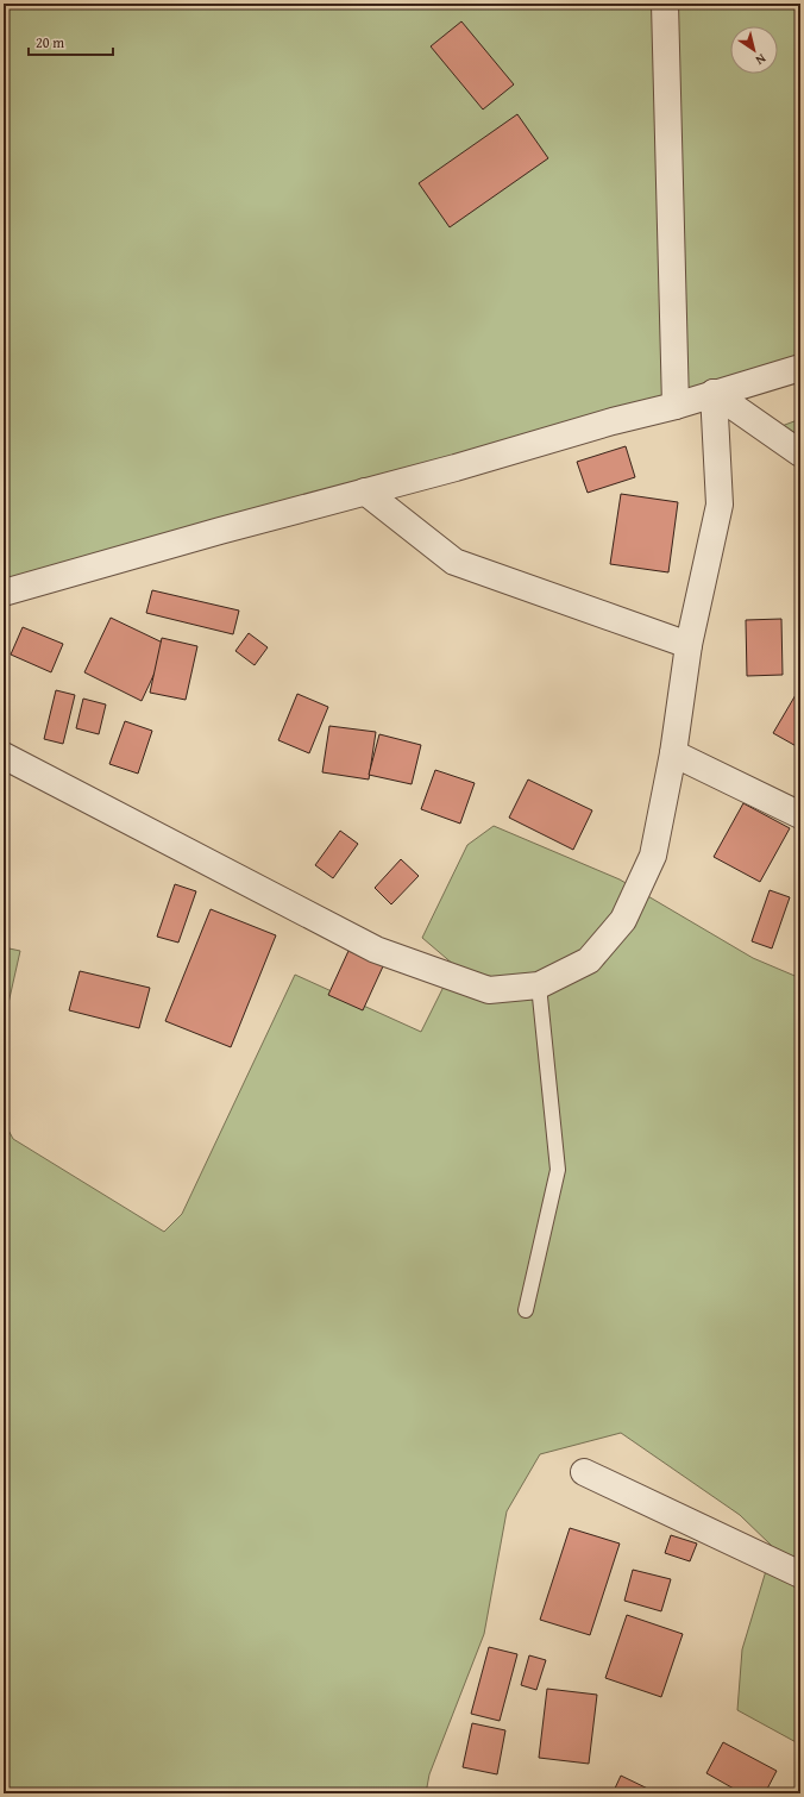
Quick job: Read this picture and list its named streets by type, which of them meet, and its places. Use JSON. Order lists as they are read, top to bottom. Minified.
{"scale_bar":"20 m","north":"bottom right"}
